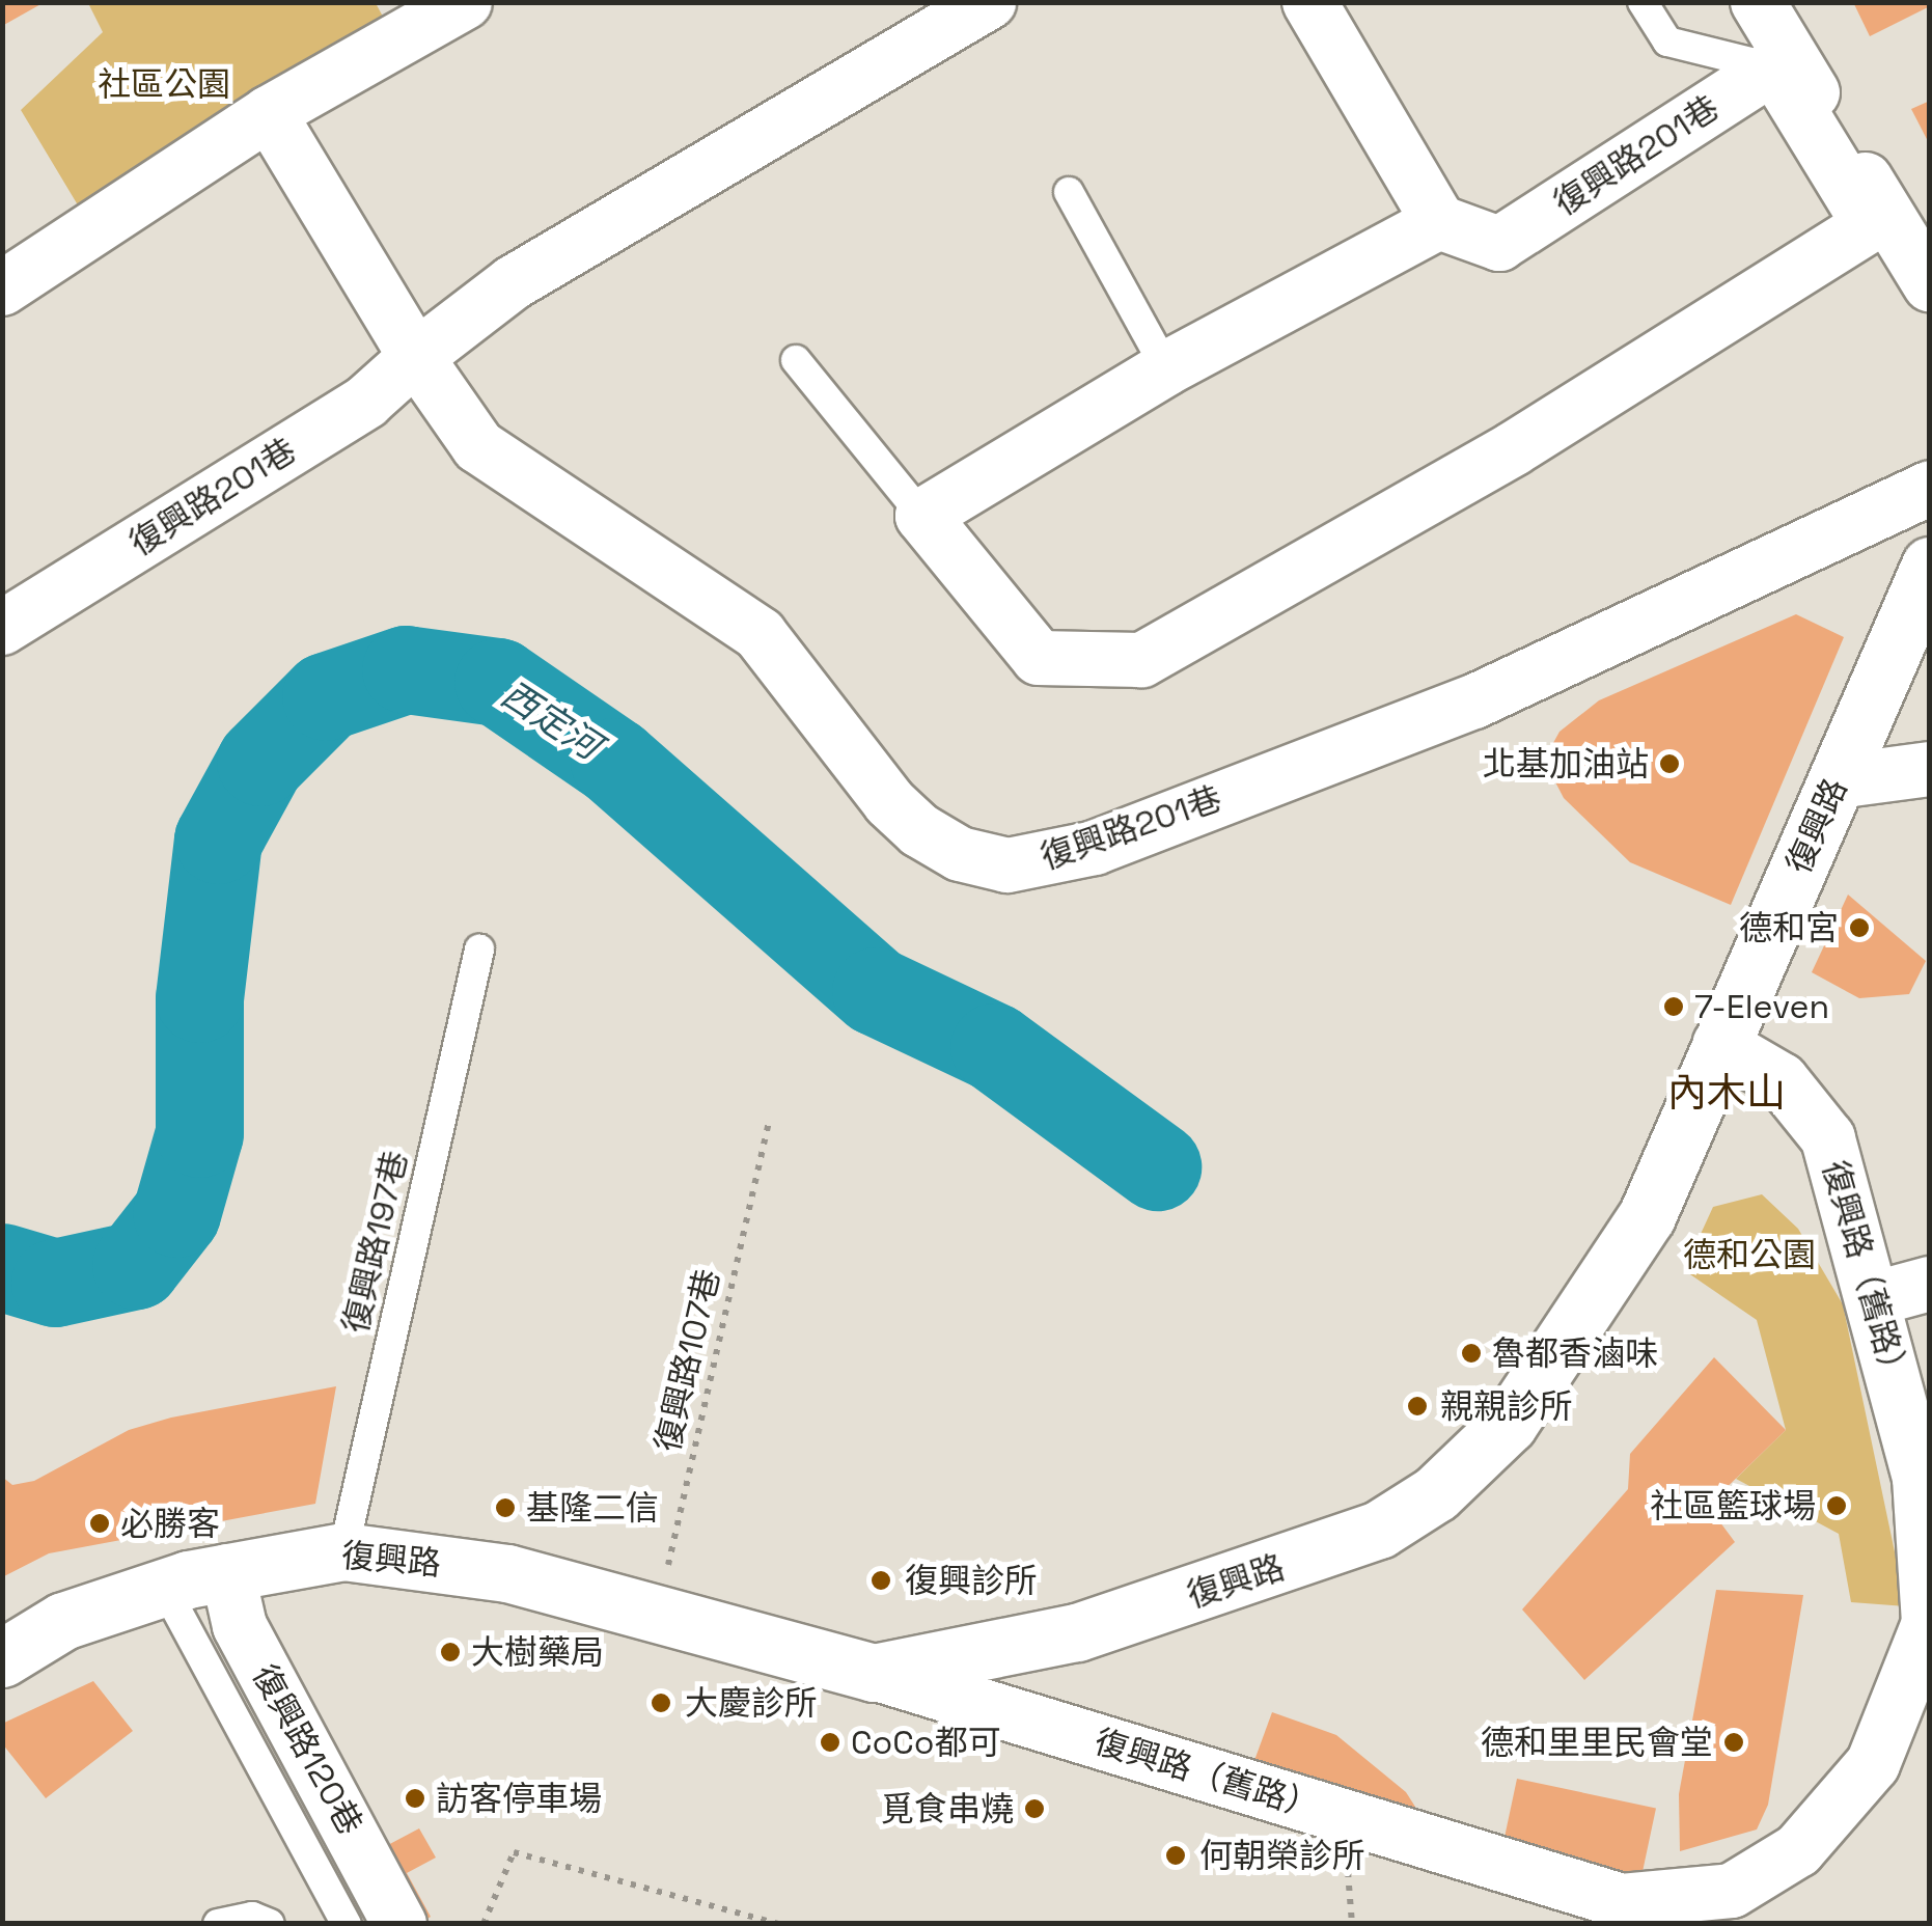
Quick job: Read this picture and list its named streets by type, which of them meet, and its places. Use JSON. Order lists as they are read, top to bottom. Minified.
{"streets":{"street":["復興路201巷","復興路","復興路（舊路）","復興路120巷"],"lane":["復興路197巷"],"path":["復興路107巷"]},"crossings":[["復興路","復興路197巷"],["復興路","復興路（舊路）"],["復興路","復興路107巷"],["復興路","復興路120巷"]],"districts":["內木山"],"water":["西定河"],"parks":["社區公園","德和公園"],"places":["北基加油站","德和宮","7-Eleven","魯都香滷味","親親診所","社區籃球場","基隆二信","必勝客","復興診所","大樹藥局","大慶診所","CoCo都可","德和里里民會堂","訪客停車場","覓食串燒","何朝榮診所"]}
